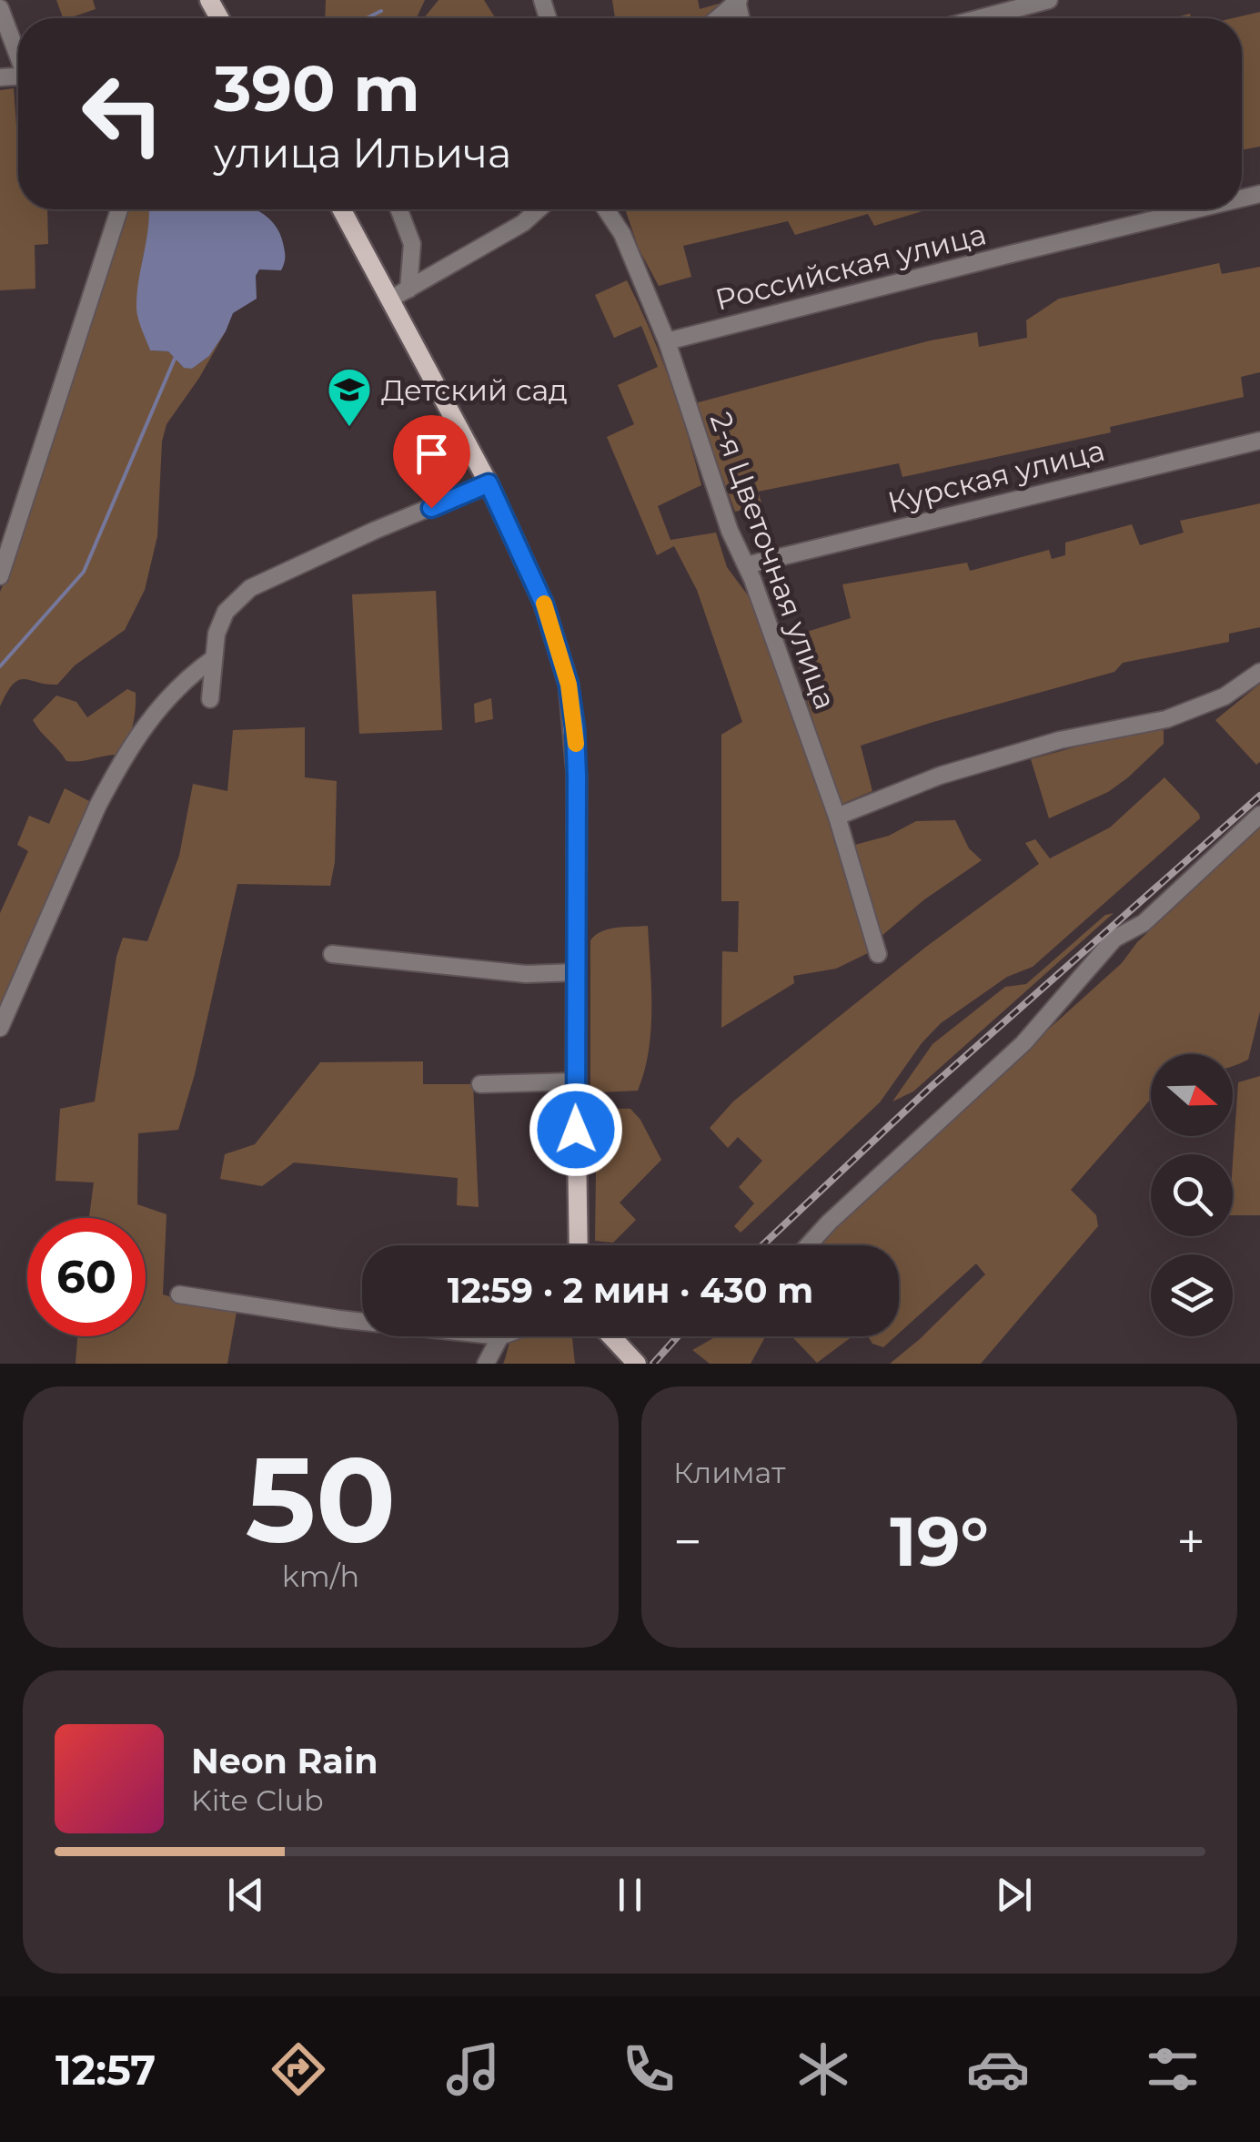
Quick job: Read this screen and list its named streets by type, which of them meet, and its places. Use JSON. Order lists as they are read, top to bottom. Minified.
{"streets":{"street":["Российская улица","Курская улица","2-я Цветочная улица"]},"crossings":[["Российская улица","2-я Цветочная улица"],["Курская улица","2-я Цветочная улица"]],"places":{"school or university":["Детский сад"]},"north":"right","page":{"turn":["390 m","улица Ильича"],"limit":"60","trip":"12:59 · 2 мин · 430 m","tile":[["50","km/h"],"Климат"],"heat":["−","19°","+"],"song":["Neon Rain","Kite Club"],"tabs":"12:57"}}
